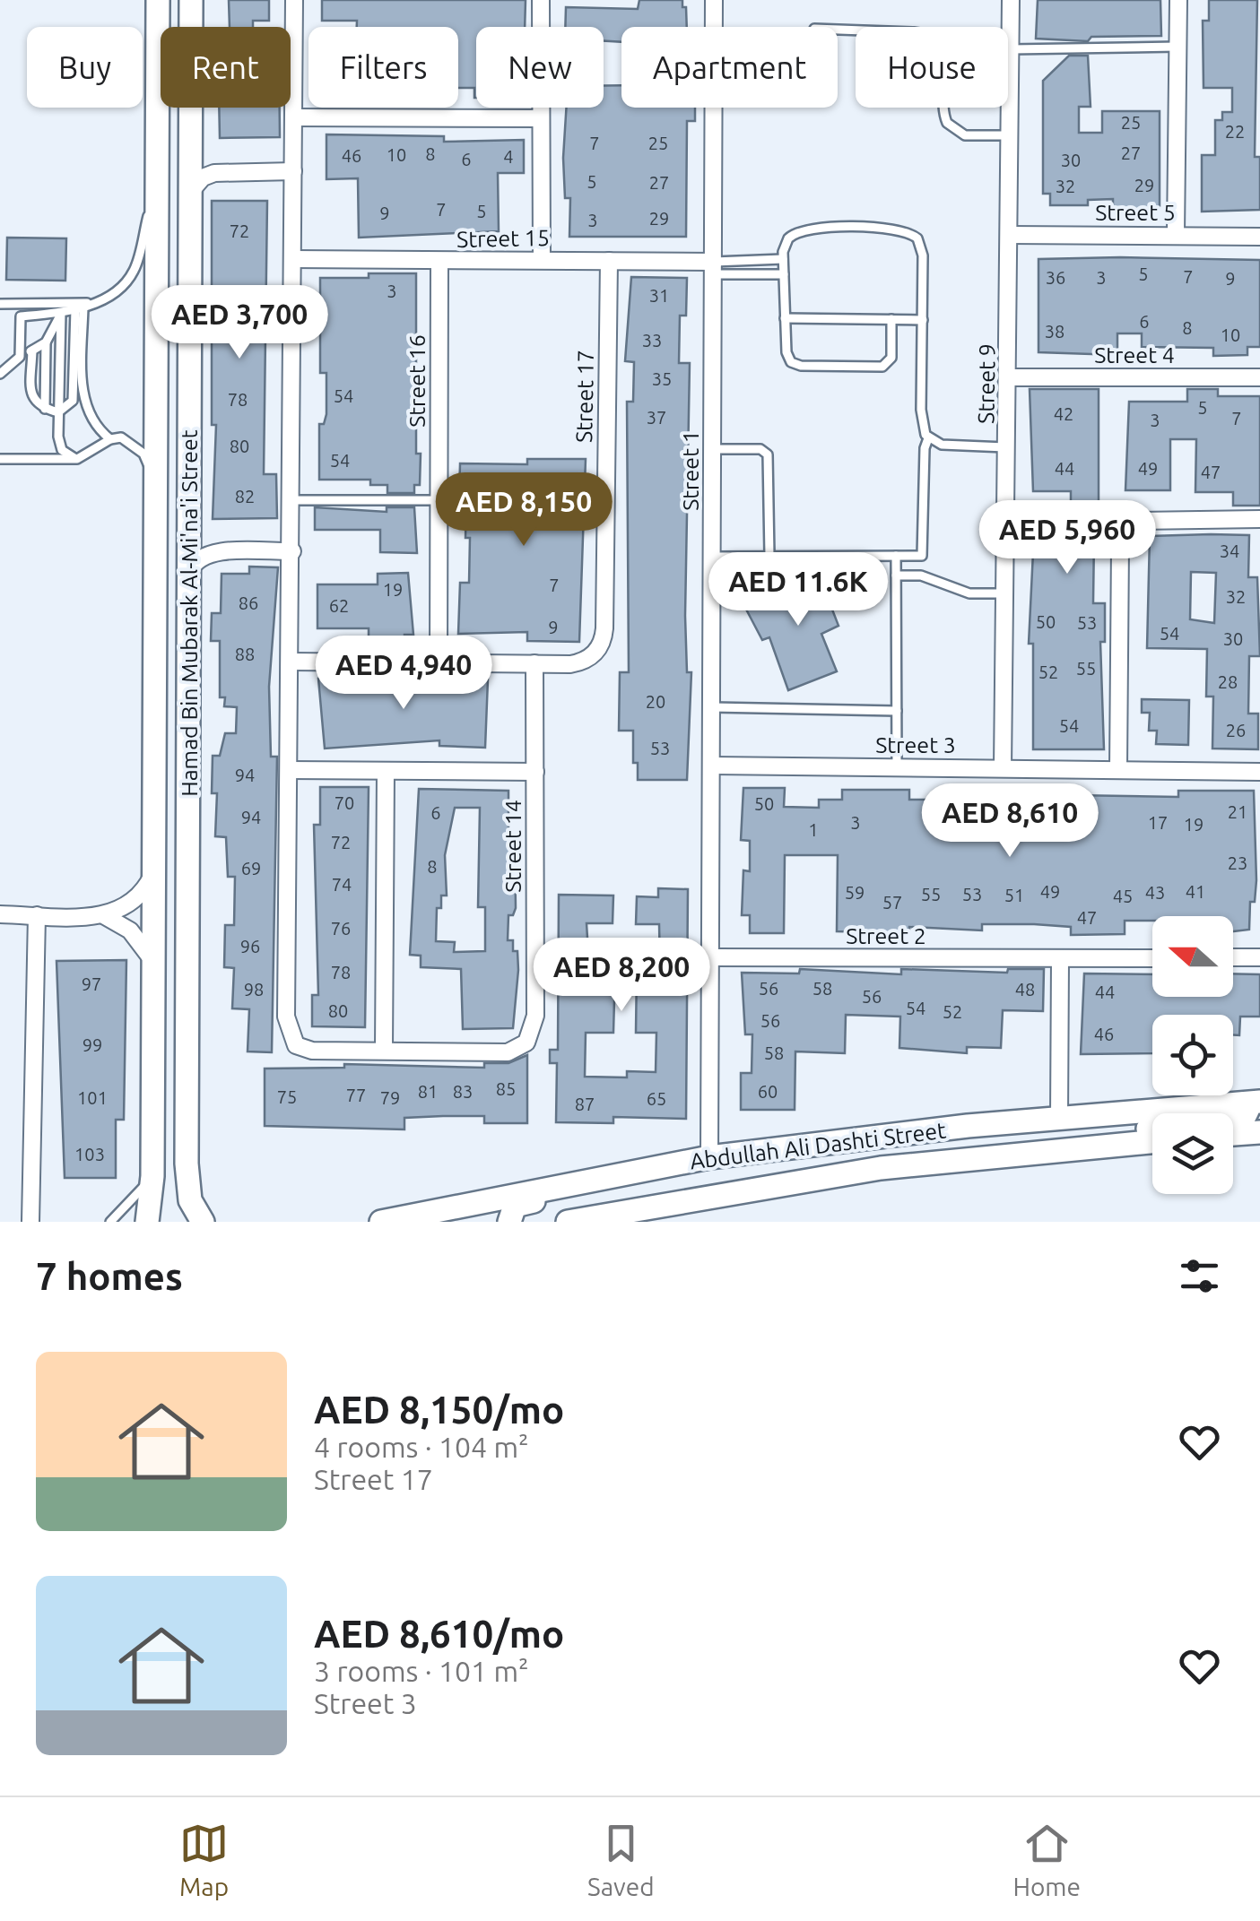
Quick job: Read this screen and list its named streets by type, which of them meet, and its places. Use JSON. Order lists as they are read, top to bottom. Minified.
{"streets":{"street":["Street 5","Street 15","Street 4","Street 16","Street 9","Street 17","Street 1","Hamad Bin Mubarak Al-Mi'na'i Street","Street 3","Street 14","Street 2","Abdullah Ali Dashti Street"]},"crossings":[["Street 5","Street 9"],["Street 15","Street 16"],["Street 15","Street 17"],["Street 15","Street 1"],["Street 15","Street 14"],["Street 4","Street 9"],["Street 16","Street 17"],["Street 9","Street 3"],["Street 17","Street 14"],["Street 1","Street 3"],["Street 1","Street 2"],["Street 1","Abdullah Ali Dashti Street"]],"house_numbers":["25","22","7","25","27","8","10","46","4","6","30","5","27","29","32","7","5","9","29","3","72","5","7","36","3","9","3","31","6","8","38","10","33","35","54","78","5","42","37","7","3","80","54","44","49","47","82","34","7","19","32","86","62","50","53","9","54","30","88","55","52","28","20","54","26","53","94","70","50","21","6","94","3","17","19","1","72","23","8","69","74","49","41","59","43","55","53","51","45","57","47","76","96","78","97","56","58","98","48","44","56","54","80","52","56","46","99","58","85","81","83","60","77","75","101","79","65","87","103"],"north":"left","page":{"chip":["Buy","Rent","Filters","New","Apartment","House"],"price":["AED 3,700","AED 8,150","AED 5,960","AED 11.6K","AED 4,940","AED 8,610","AED 8,200"],"heading":"7 homes","list":[{"name":"AED 8,150/mo","note":"4 rooms · 104 m² · Street 17"},{"name":"AED 8,610/mo","note":"3 rooms · 101 m² · Street 3"}],"tabs":["Map","Saved","Home"]}}
